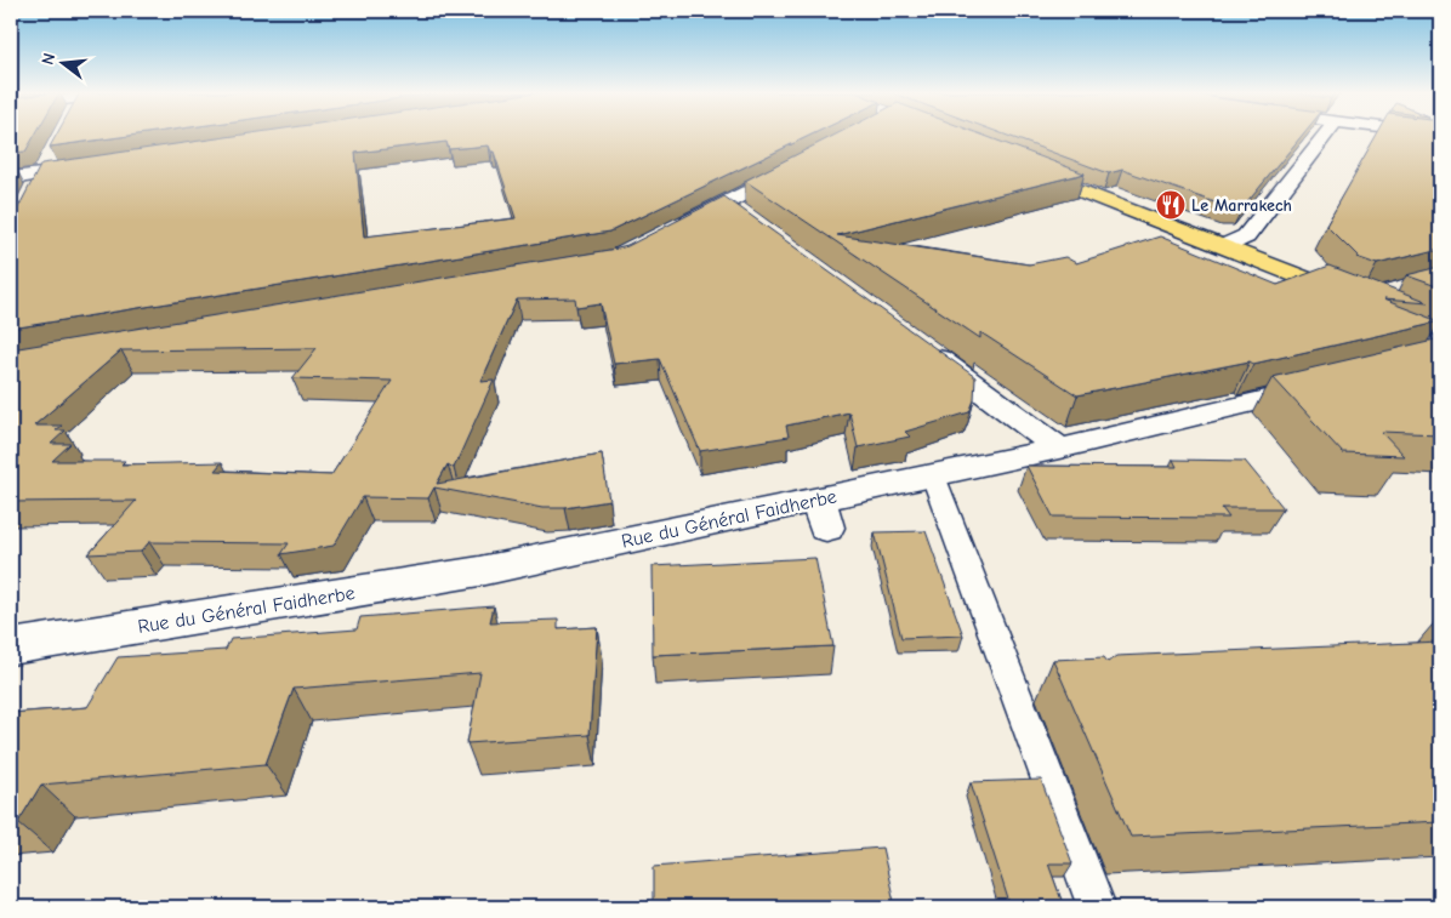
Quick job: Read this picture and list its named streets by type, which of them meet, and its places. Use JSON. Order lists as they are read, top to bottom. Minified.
{"streets":{"street":["Rue du Général Faidherbe"]},"places":{"restaurant":["Le Marrakech"]},"north":"left"}
